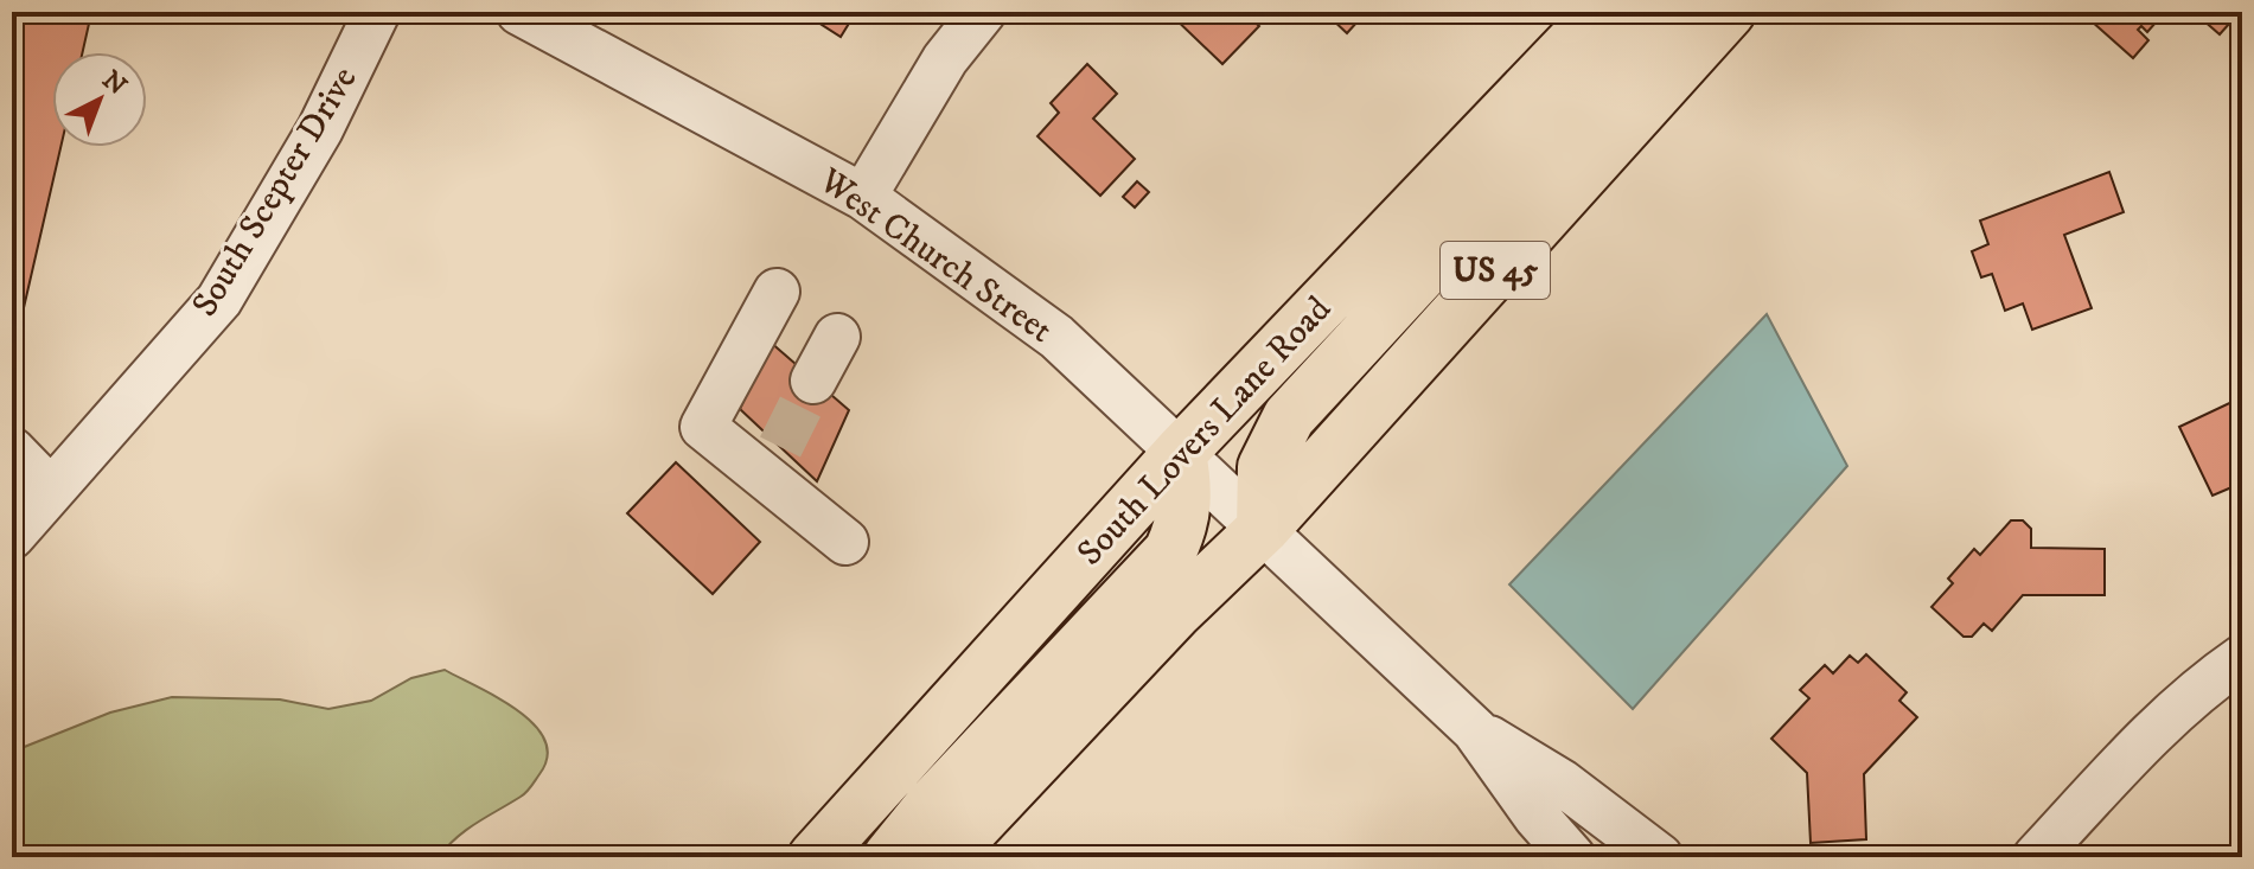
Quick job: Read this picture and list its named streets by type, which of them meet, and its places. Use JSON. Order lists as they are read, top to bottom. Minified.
{"streets":{"main road":["US 45","South Lovers Lane Road"],"street":["South Scepter Drive","West Church Street"]},"crossings":[["West Church Street","US 45"],["West Church Street","South Lovers Lane Road"]],"north":"top right"}
